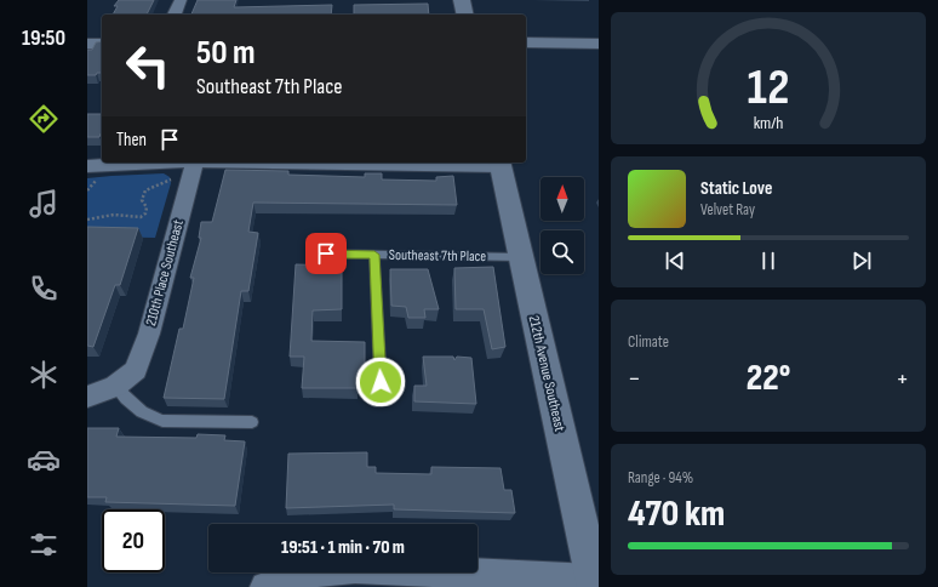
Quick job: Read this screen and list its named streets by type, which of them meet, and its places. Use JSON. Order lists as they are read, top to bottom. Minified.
{"streets":{"street":["210th Place Southeast","212th Avenue Southeast"],"lane":["Southeast 7th Place"]},"crossings":[["Southeast 7th Place","212th Avenue Southeast"]],"north":"top","page":{"tabs":"19:50","turn":["50 m","Southeast 7th Place"],"then":"Then","song":["Static Love","Velvet Ray"],"tile":["Climate",["Range · 94%","470 km"]],"heat":["−","22°","+"],"limit":"20","trip":"19:51 · 1 min · 70 m","gauge":["12","km/h"]}}
